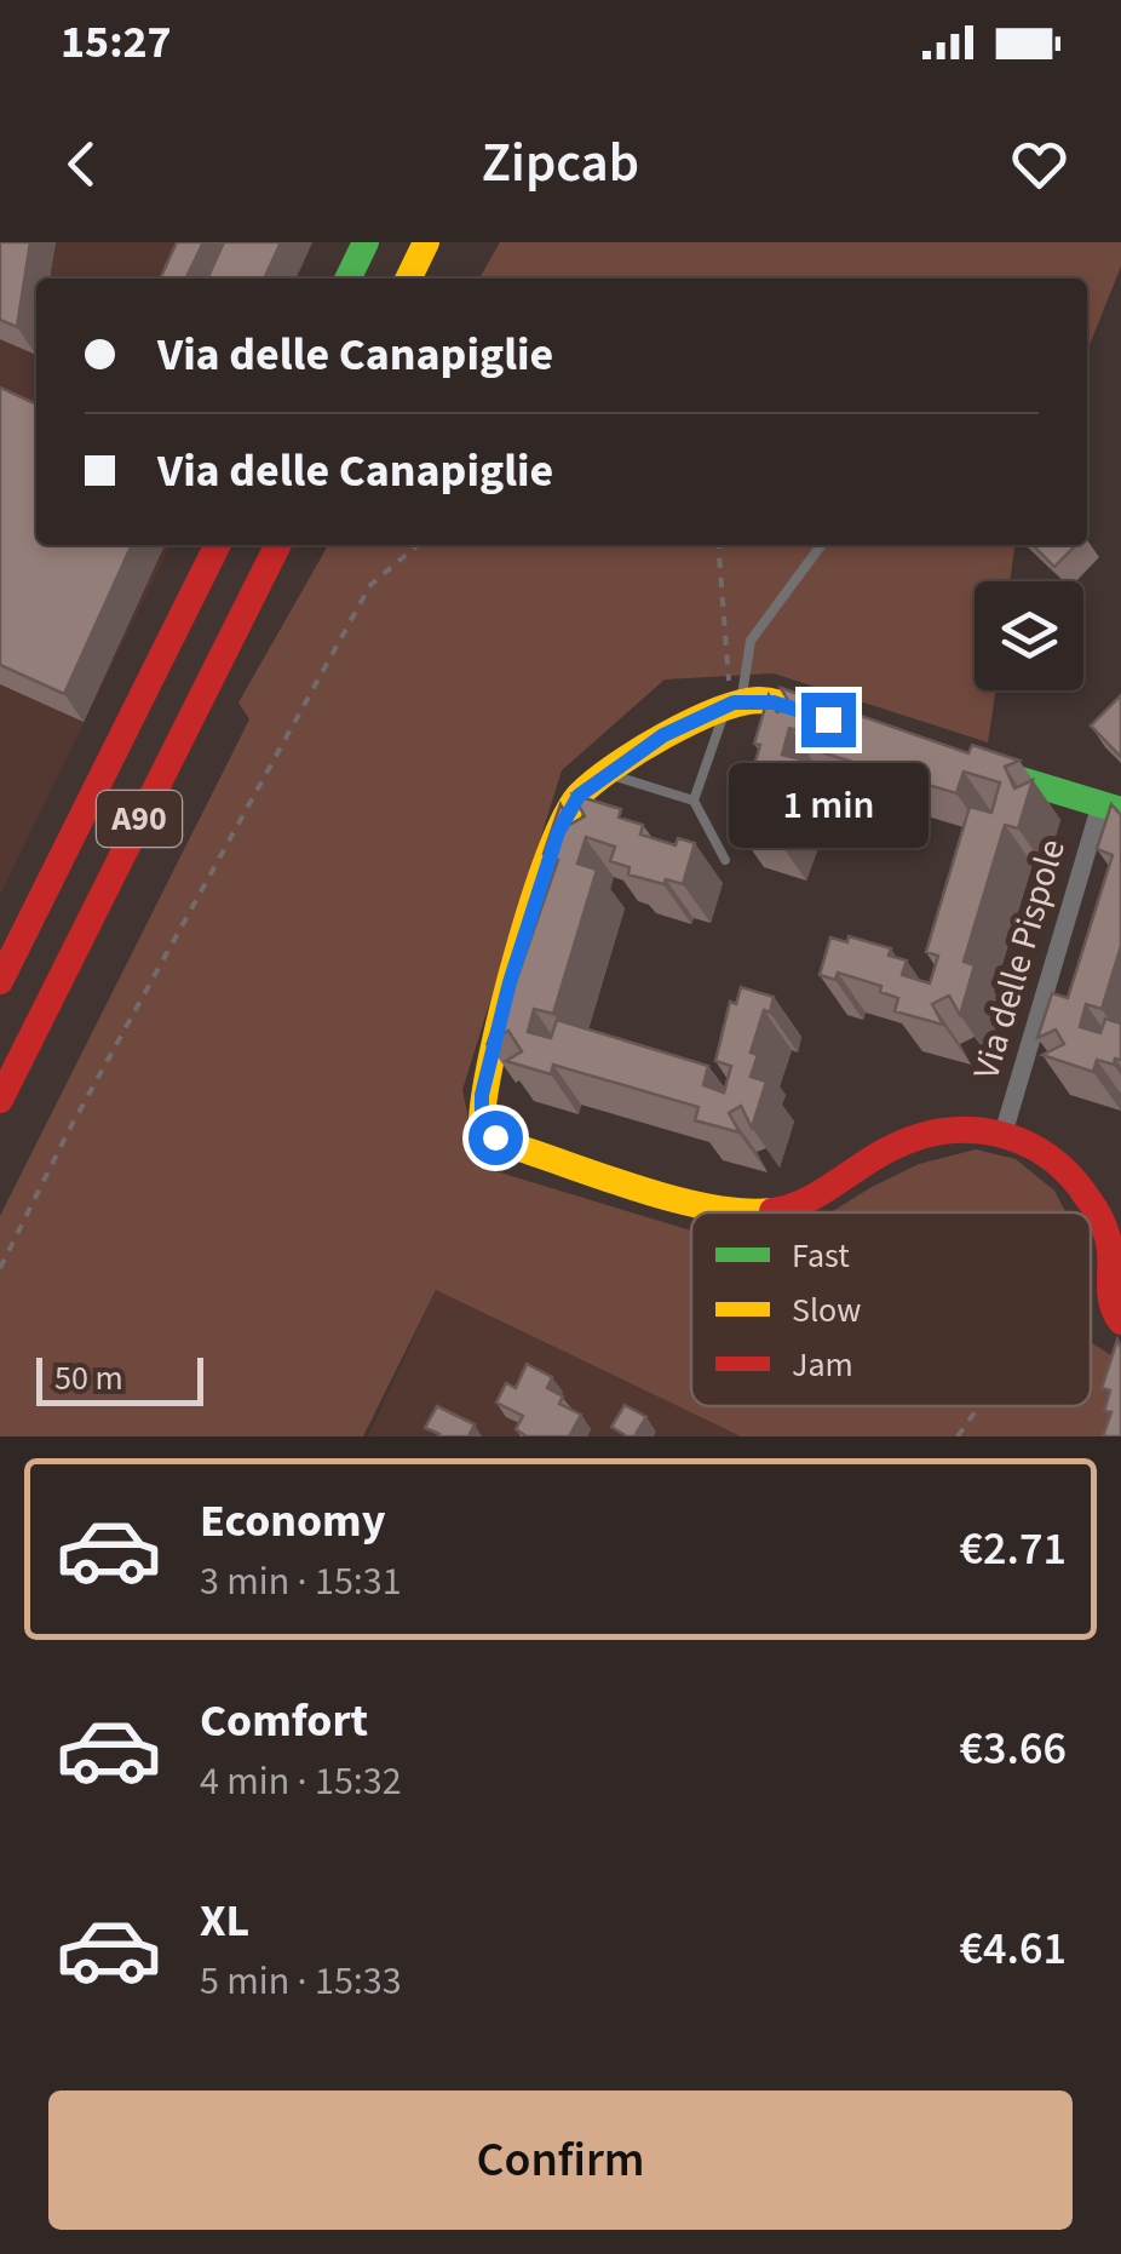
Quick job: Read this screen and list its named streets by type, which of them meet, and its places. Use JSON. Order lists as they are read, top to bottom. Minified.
{"streets":{"main road":["A90"],"street":["Via delle Pispole"]},"legend":["Fast","Slow","Jam"],"scale_bar":"50 m","page":{"status":"15:27","header":"Zipcab","banner":["Via delle Canapiglie","Via delle Canapiglie"],"bubble":"1 min","scale":"50 m","list":[{"name":"Economy","note":"3 min · 15:31","value":"€2.71"},{"name":"Comfort","note":"4 min · 15:32","value":"€3.66"},{"name":"XL","note":"5 min · 15:33","value":"€4.61"}],"buttons":"Confirm"}}
